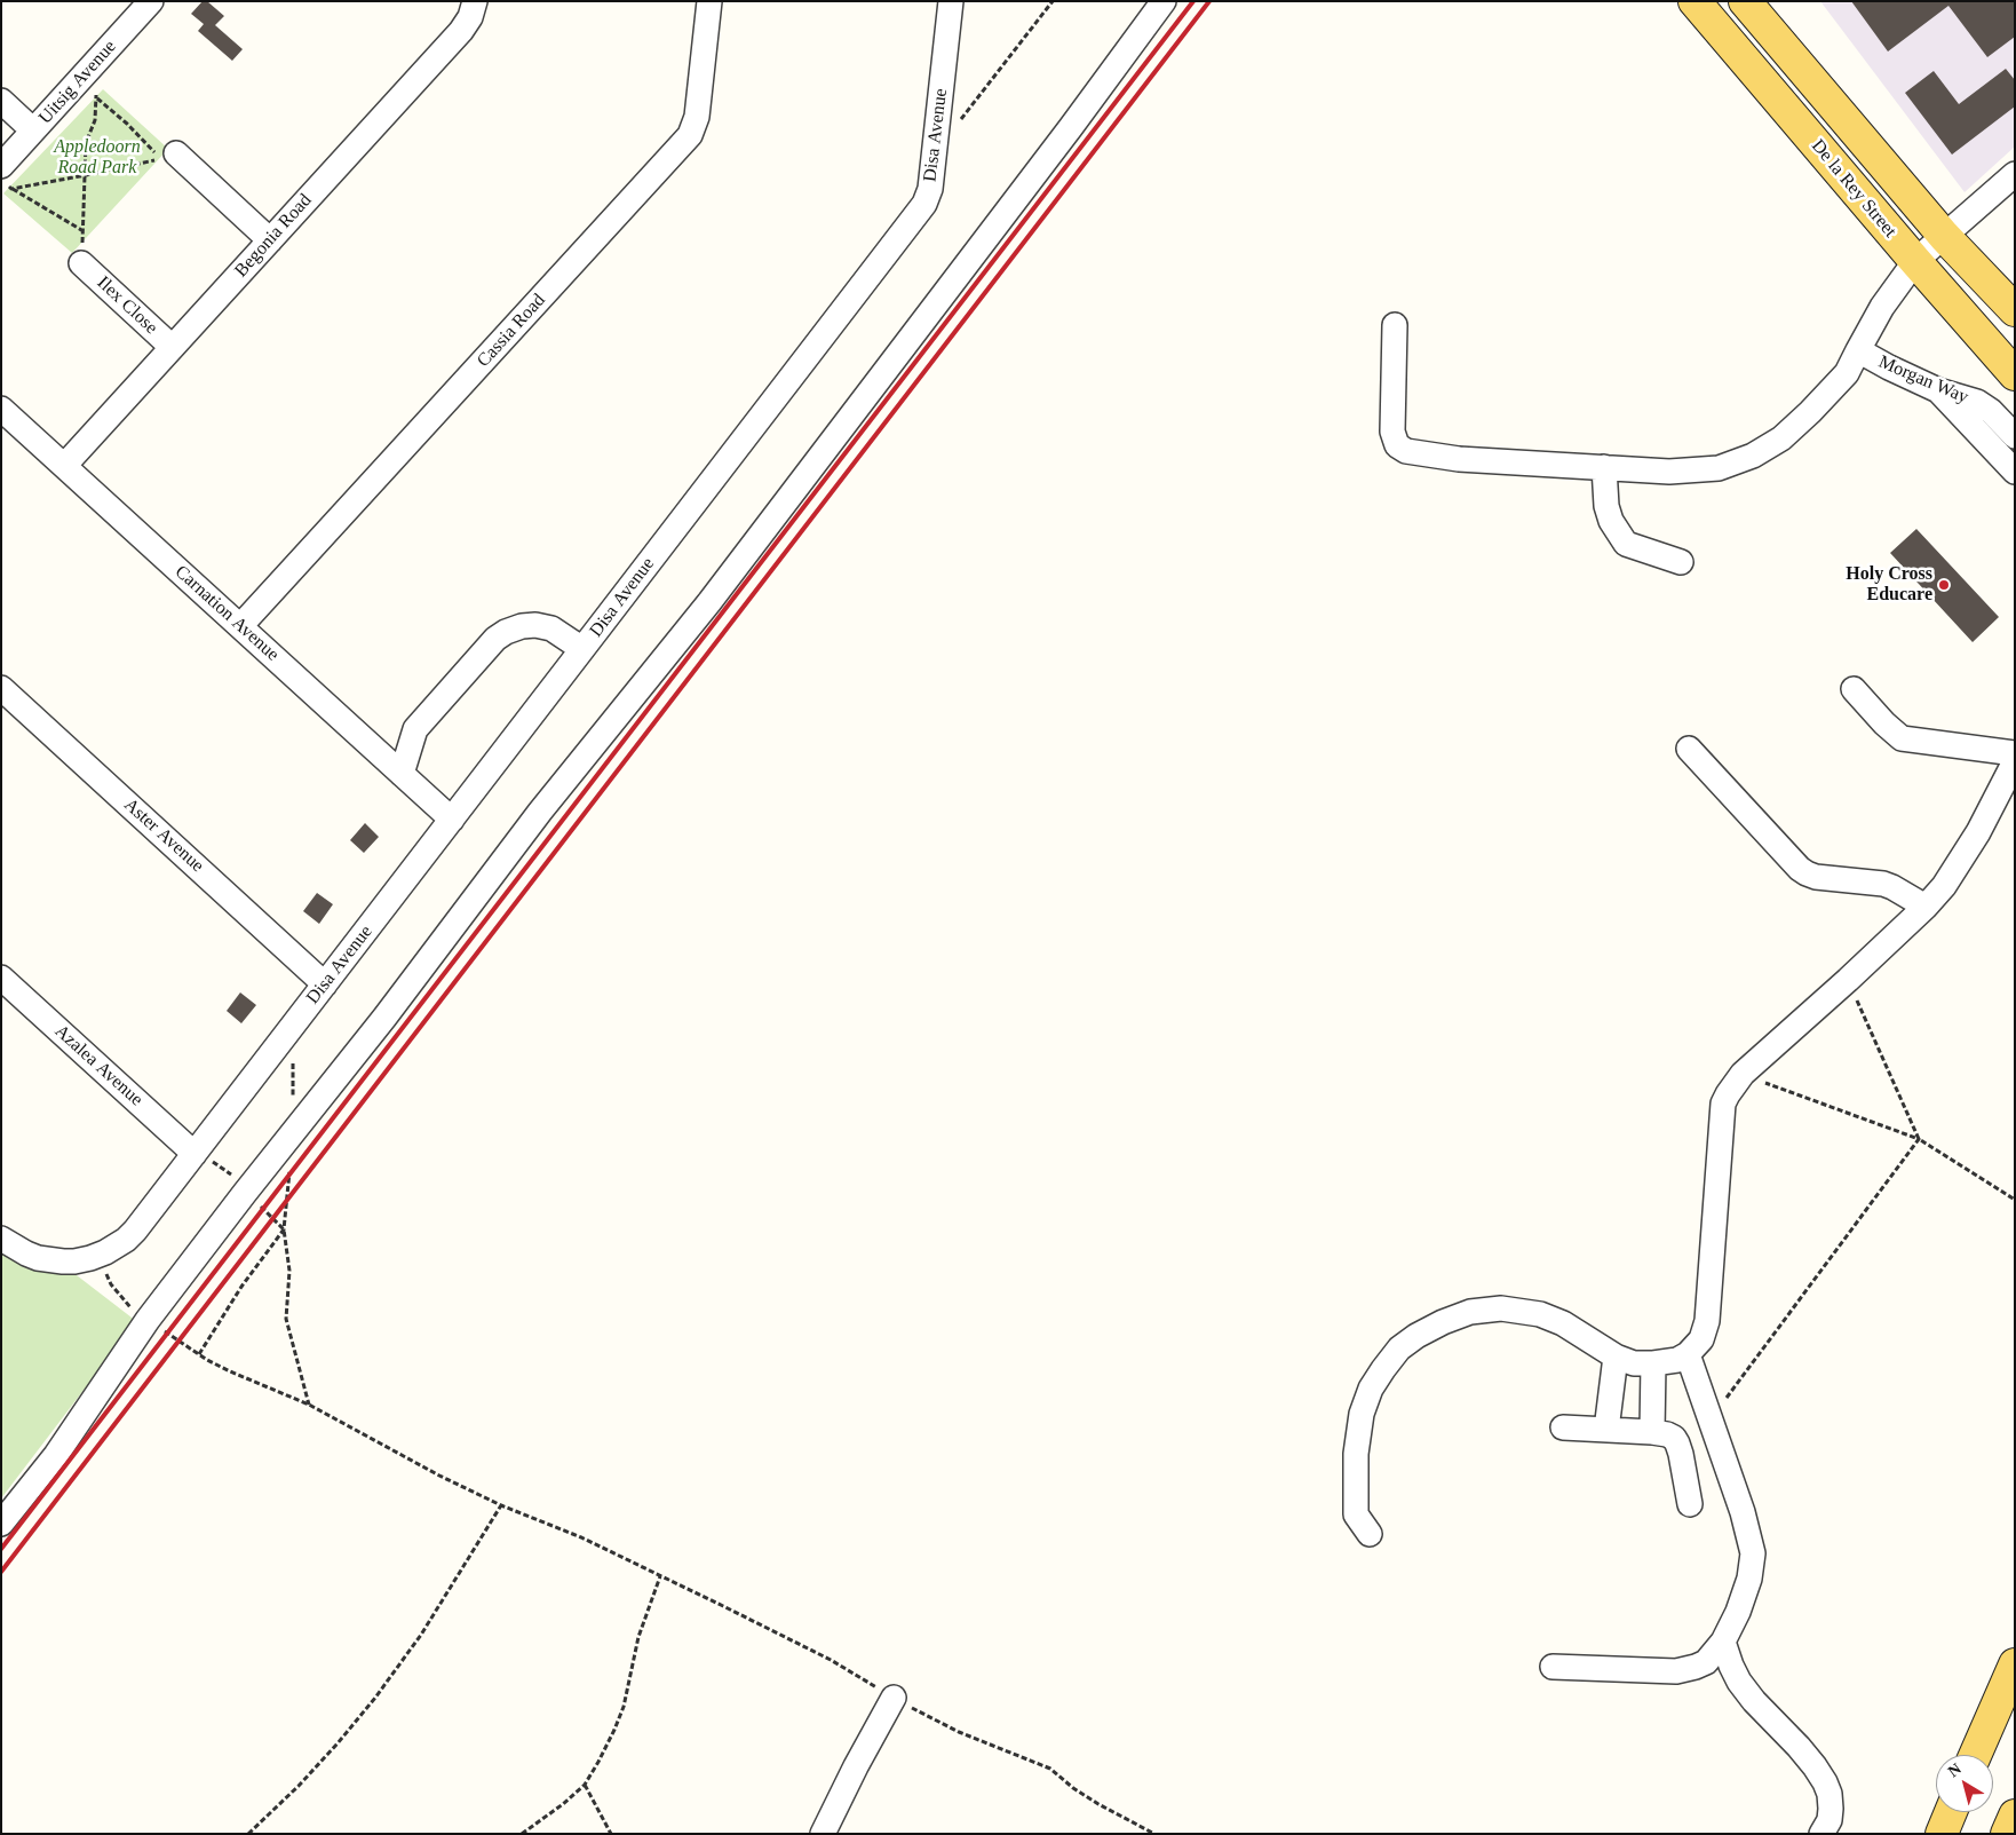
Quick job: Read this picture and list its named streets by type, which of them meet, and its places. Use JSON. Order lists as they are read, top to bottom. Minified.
{"streets":{"main road":["De la Rey Street"],"street":["Uitsig Avenue","Disa Avenue","Begonia Road","Ilex Close","Cassia Road","Morgan Way","Carnation Avenue","Aster Avenue","Azalea Avenue"]},"crossings":[["Disa Avenue","Carnation Avenue"],["Disa Avenue","Aster Avenue"],["Disa Avenue","Azalea Avenue"],["De la Rey Street","Morgan Way"],["Begonia Road","Ilex Close"],["Begonia Road","Carnation Avenue"],["Cassia Road","Carnation Avenue"]],"parks":["Appledoorn Road Park"],"places":["Holy Cross Educare"],"north":"top left"}
